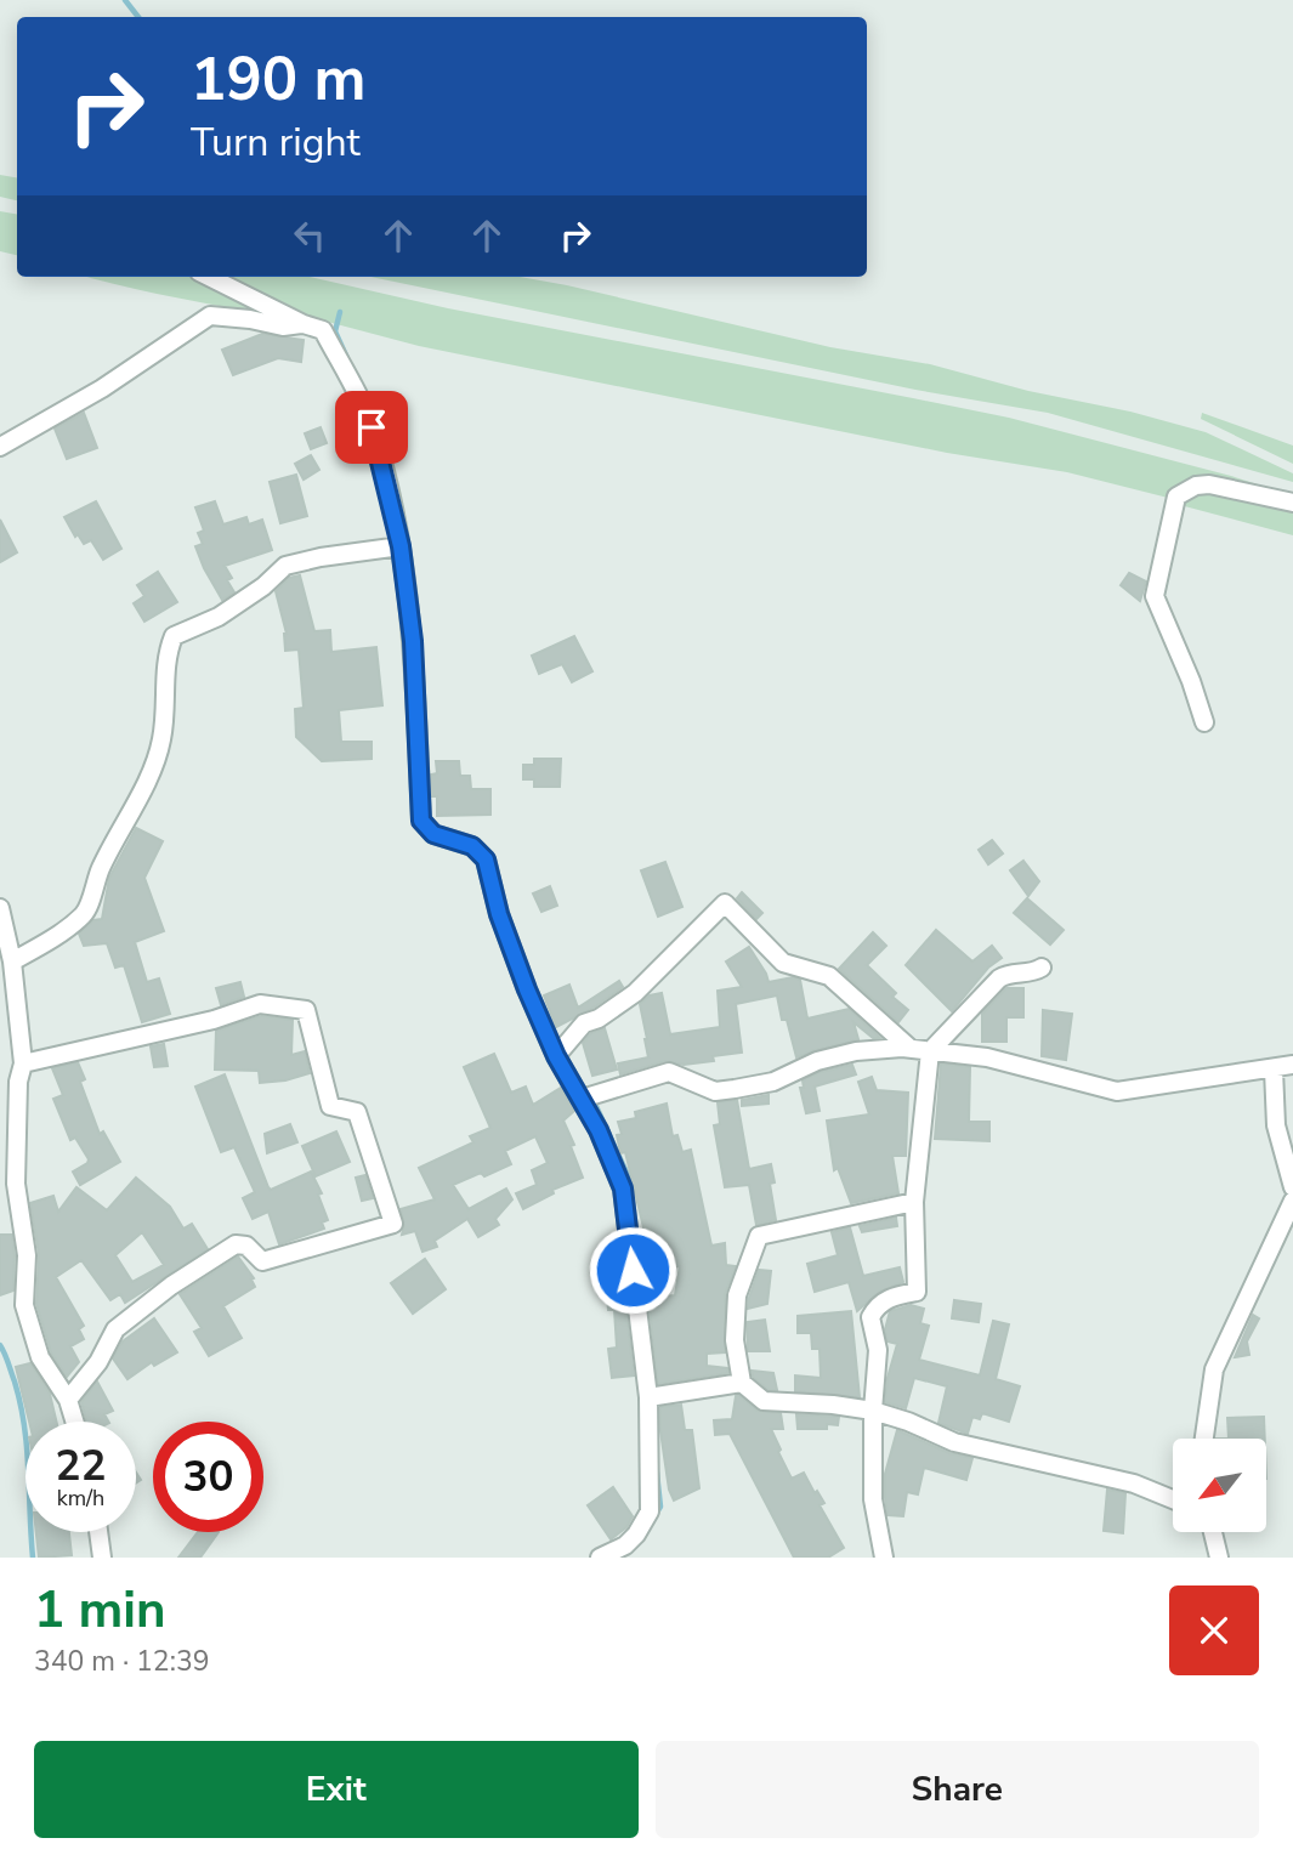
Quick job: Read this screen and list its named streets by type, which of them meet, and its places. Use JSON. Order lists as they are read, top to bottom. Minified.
{"north":"bottom left","page":{"turn":["190 m","Turn right"],"speed":"22 km/h","limit":"30","heading":["1 min","340 m · 12:39"],"buttons":["Exit","Share"]}}
